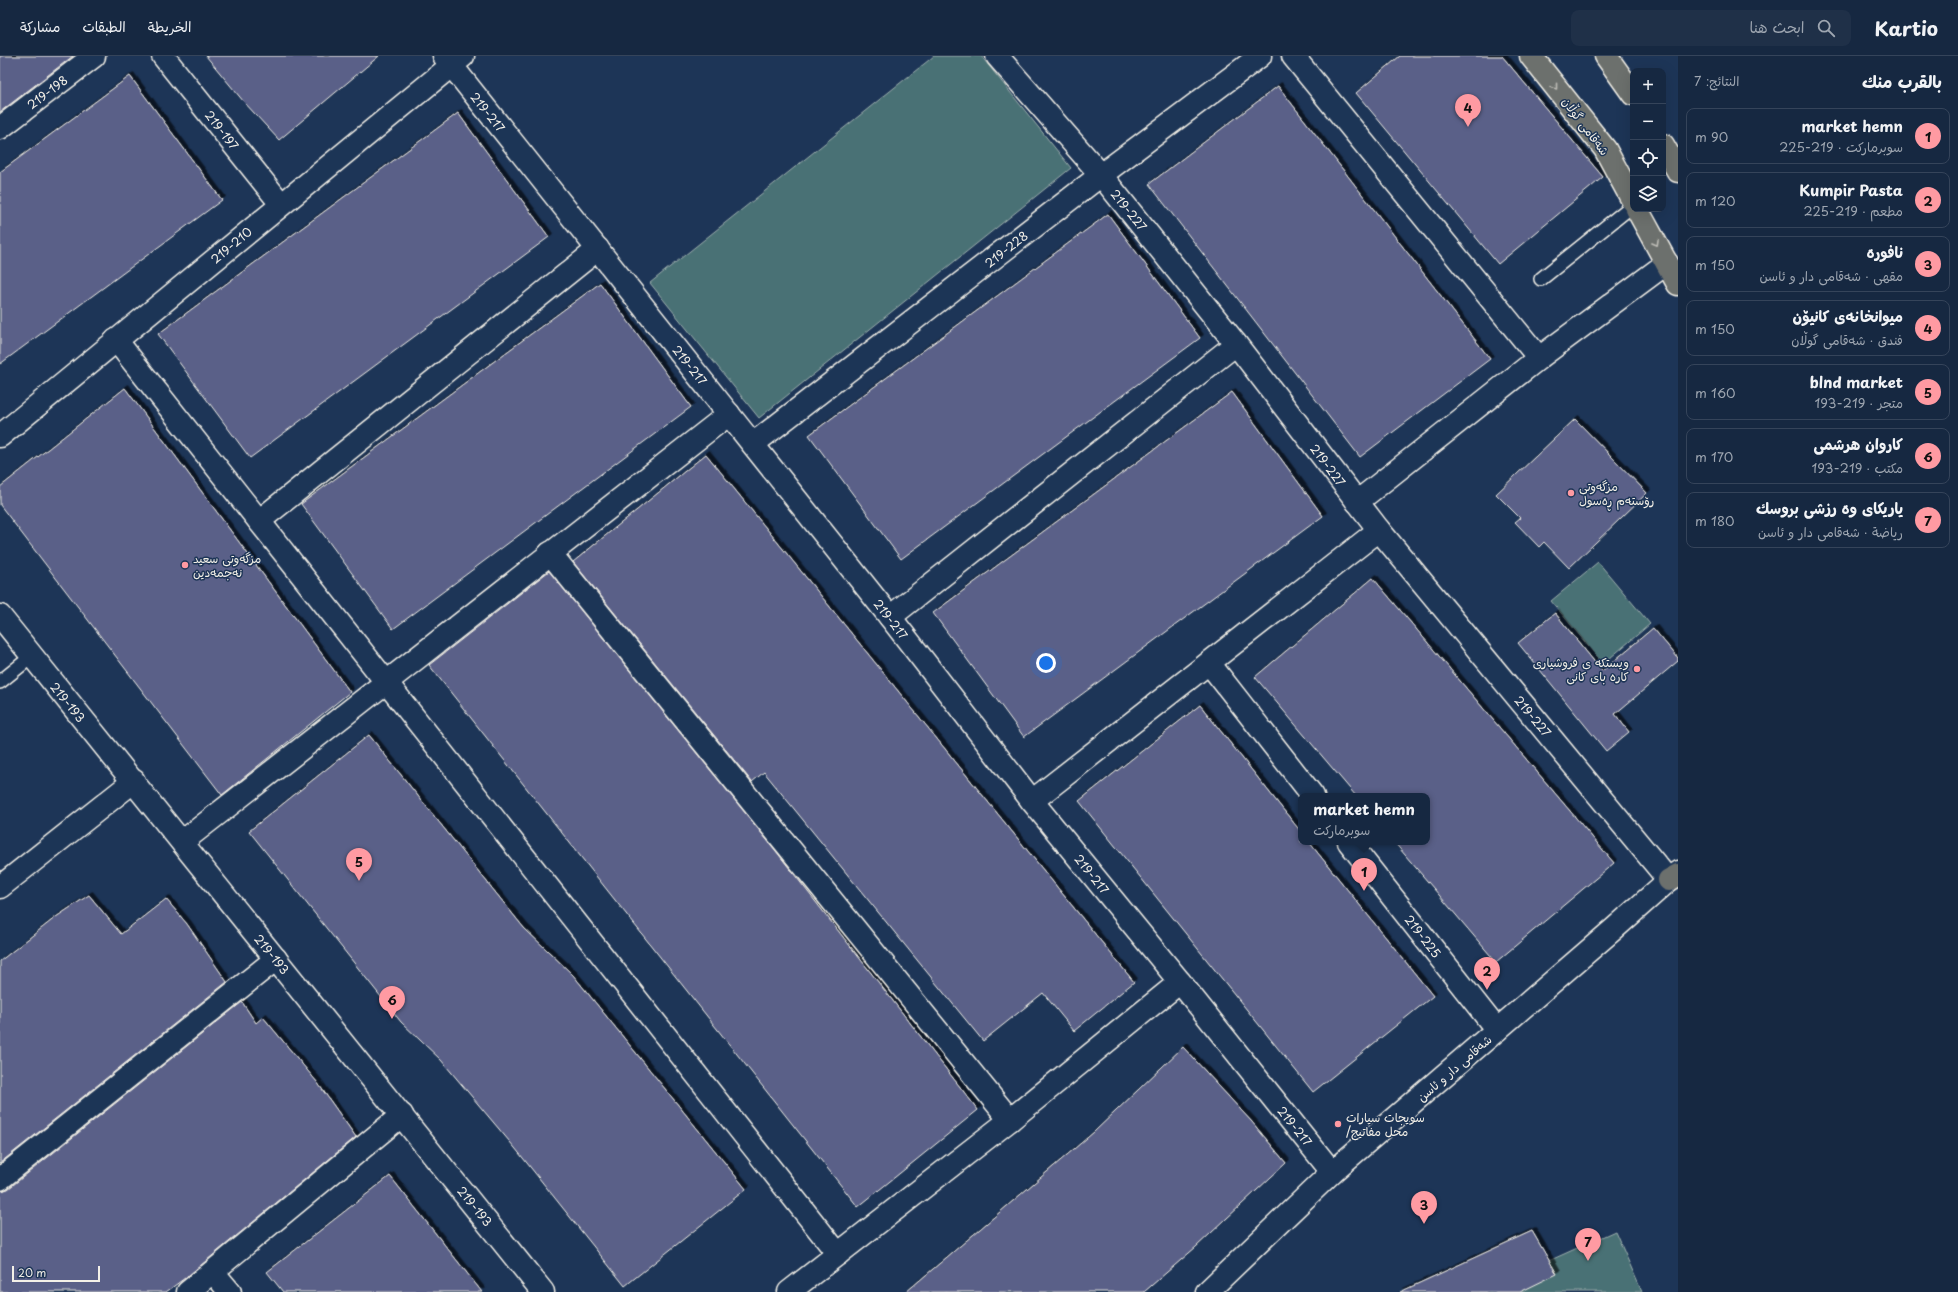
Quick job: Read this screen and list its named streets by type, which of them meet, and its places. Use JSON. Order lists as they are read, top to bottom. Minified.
{"streets":{"main road":["شەقامی گوڵان"],"street":["219-198","219-217","219-197","219-227","219-210","219-228","219-193","219-225","شەقامی دار و ئاسن"]},"crossings":[["219-217","219-210"],["219-217","219-228"],["219-217","شەقامی دار و ئاسن"],["219-197","219-210"],["219-227","219-228"],["219-227","شەقامی دار و ئاسن"],["219-225","شەقامی دار و ئاسن"]],"places":["مزگەوتی رۆستەم ڕەسول","مزگەوتی سعید نەجمەدین","ويستكه ى فروشيارى كاره باى كانى","سويجات سيارات /محل مفاتيح"],"scale_bar":"20 m","page":{"header":"Kartio","search":"ابحث هنا","nav":["الخريطة","الطبقات","مشاركة"],"heading":["بالقرب منك","النتائج: 7"],"map_buttons":["+","−"],"pins":["4","5","1","2","6","3","7"],"list":[{"mark":"1","name":"market hemn","note":"سوبرماركت · 219-225","value":"90 m"},{"mark":"2","name":"Kumpir Pasta","note":"مطعم · 219-225","value":"120 m"},{"mark":"3","name":"نافورە","note":"مقهى · شەقامی دار و ئاسن","value":"150 m"},{"mark":"4","name":"میوانخانەی کانیۆن","note":"فندق · شەقامی گوڵان","value":"150 m"},{"mark":"5","name":"blnd market","note":"متجر · 219-193","value":"160 m"},{"mark":"6","name":"كاروان هرشمی","note":"مكتب · 219-193","value":"170 m"},{"mark":"7","name":"ياريكاى وه رزشى بروسك","note":"رياضة · شەقامی دار و ئاسن","value":"180 m"}],"popup":["market hemn","سوبرماركت"],"scale":"20 m"}}
